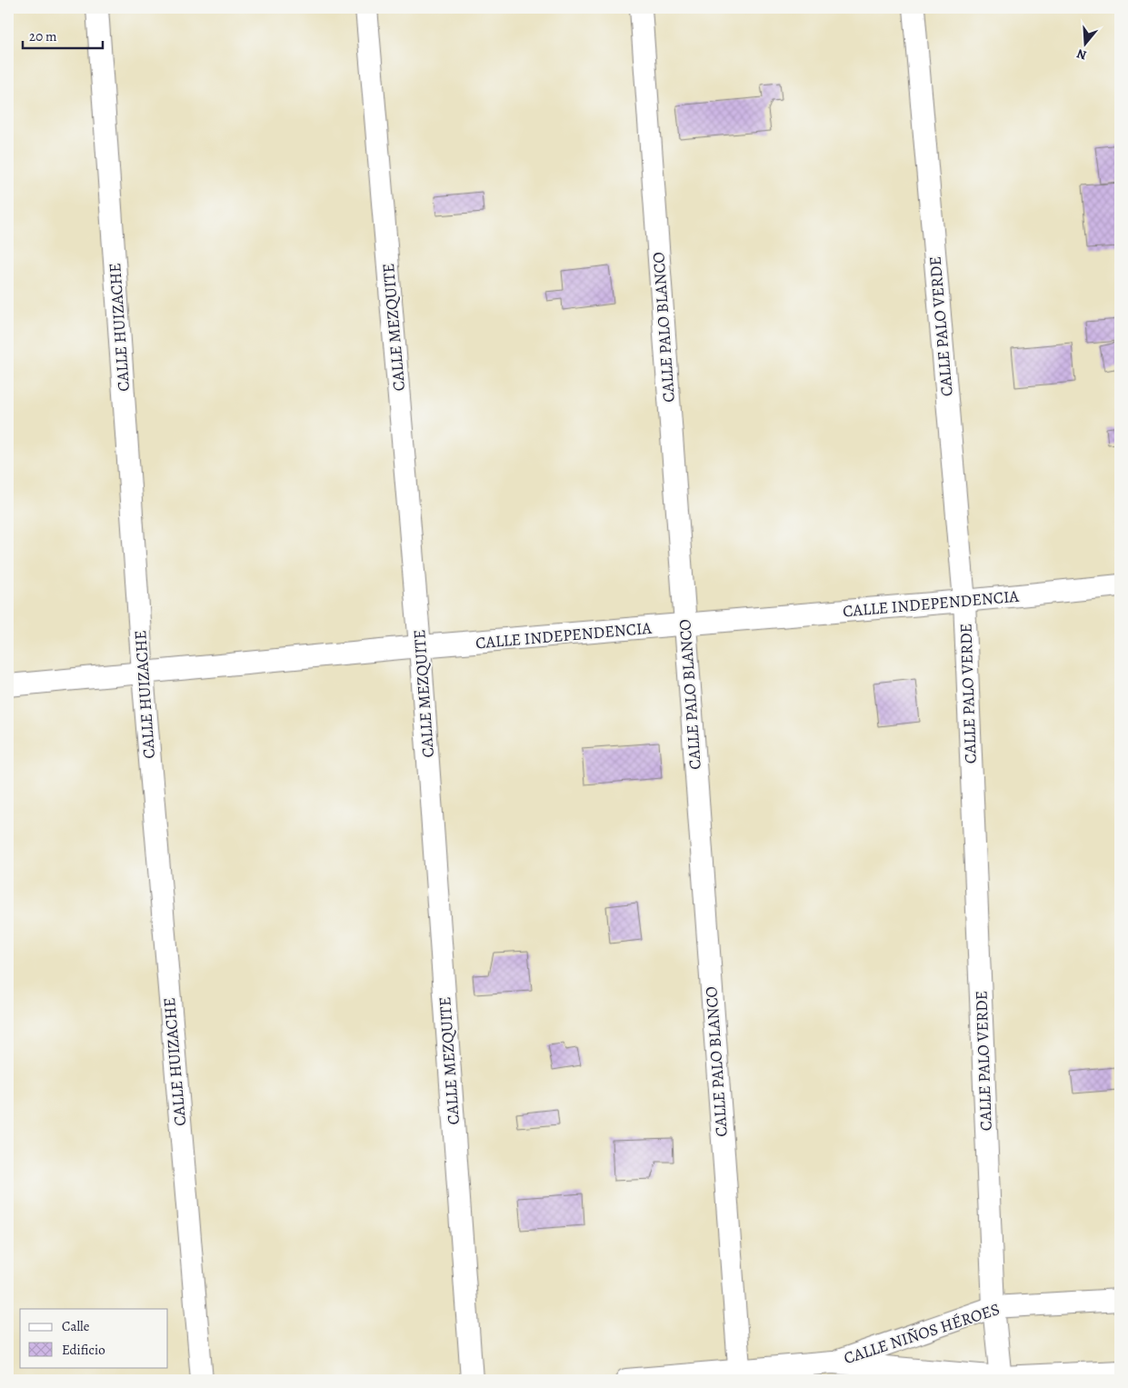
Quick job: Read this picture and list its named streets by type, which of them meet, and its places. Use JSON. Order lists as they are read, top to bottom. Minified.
{"streets":{"street":["CALLE PALO VERDE","CALLE HUIZACHE","CALLE MEZQUITE","CALLE PALO BLANCO","CALLE INDEPENDENCIA","CALLE NIÑOS HÉROES"]},"crossings":[["CALLE PALO VERDE","CALLE INDEPENDENCIA"],["CALLE PALO VERDE","CALLE NIÑOS HÉROES"],["CALLE HUIZACHE","CALLE INDEPENDENCIA"],["CALLE MEZQUITE","CALLE INDEPENDENCIA"],["CALLE PALO BLANCO","CALLE INDEPENDENCIA"],["CALLE PALO BLANCO","CALLE NIÑOS HÉROES"]],"legend":["Calle","Edificio"],"scale_bar":"20 m","north":"bottom"}
